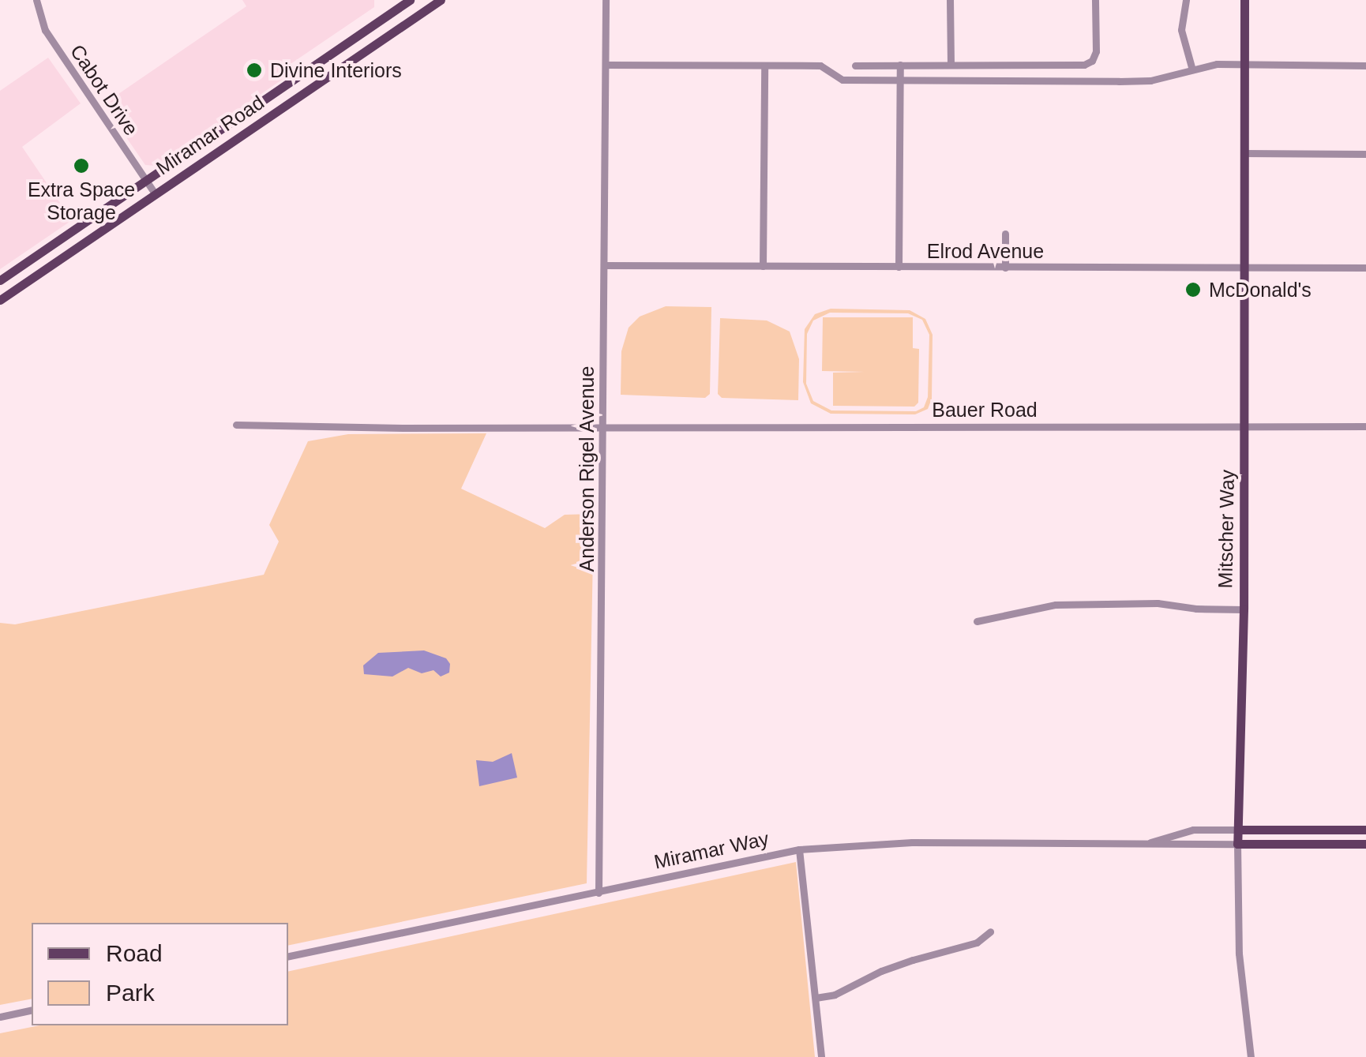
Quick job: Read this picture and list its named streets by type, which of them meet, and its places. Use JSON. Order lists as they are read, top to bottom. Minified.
{"streets":{"main road":["Miramar Road","Mitscher Way","Miramar Way"],"street":["Cabot Drive","Elrod Avenue","Bauer Road","Anderson Rigel Avenue"]},"crossings":[["Cabot Drive","Miramar Road"],["Elrod Avenue","Anderson Rigel Avenue"],["Elrod Avenue","Mitscher Way"],["Bauer Road","Anderson Rigel Avenue"],["Bauer Road","Mitscher Way"],["Anderson Rigel Avenue","Miramar Way"],["Mitscher Way","Miramar Way"]],"places":["Divine Interiors","Extra Space Storage","McDonald's"],"legend":["Road","Park"]}
